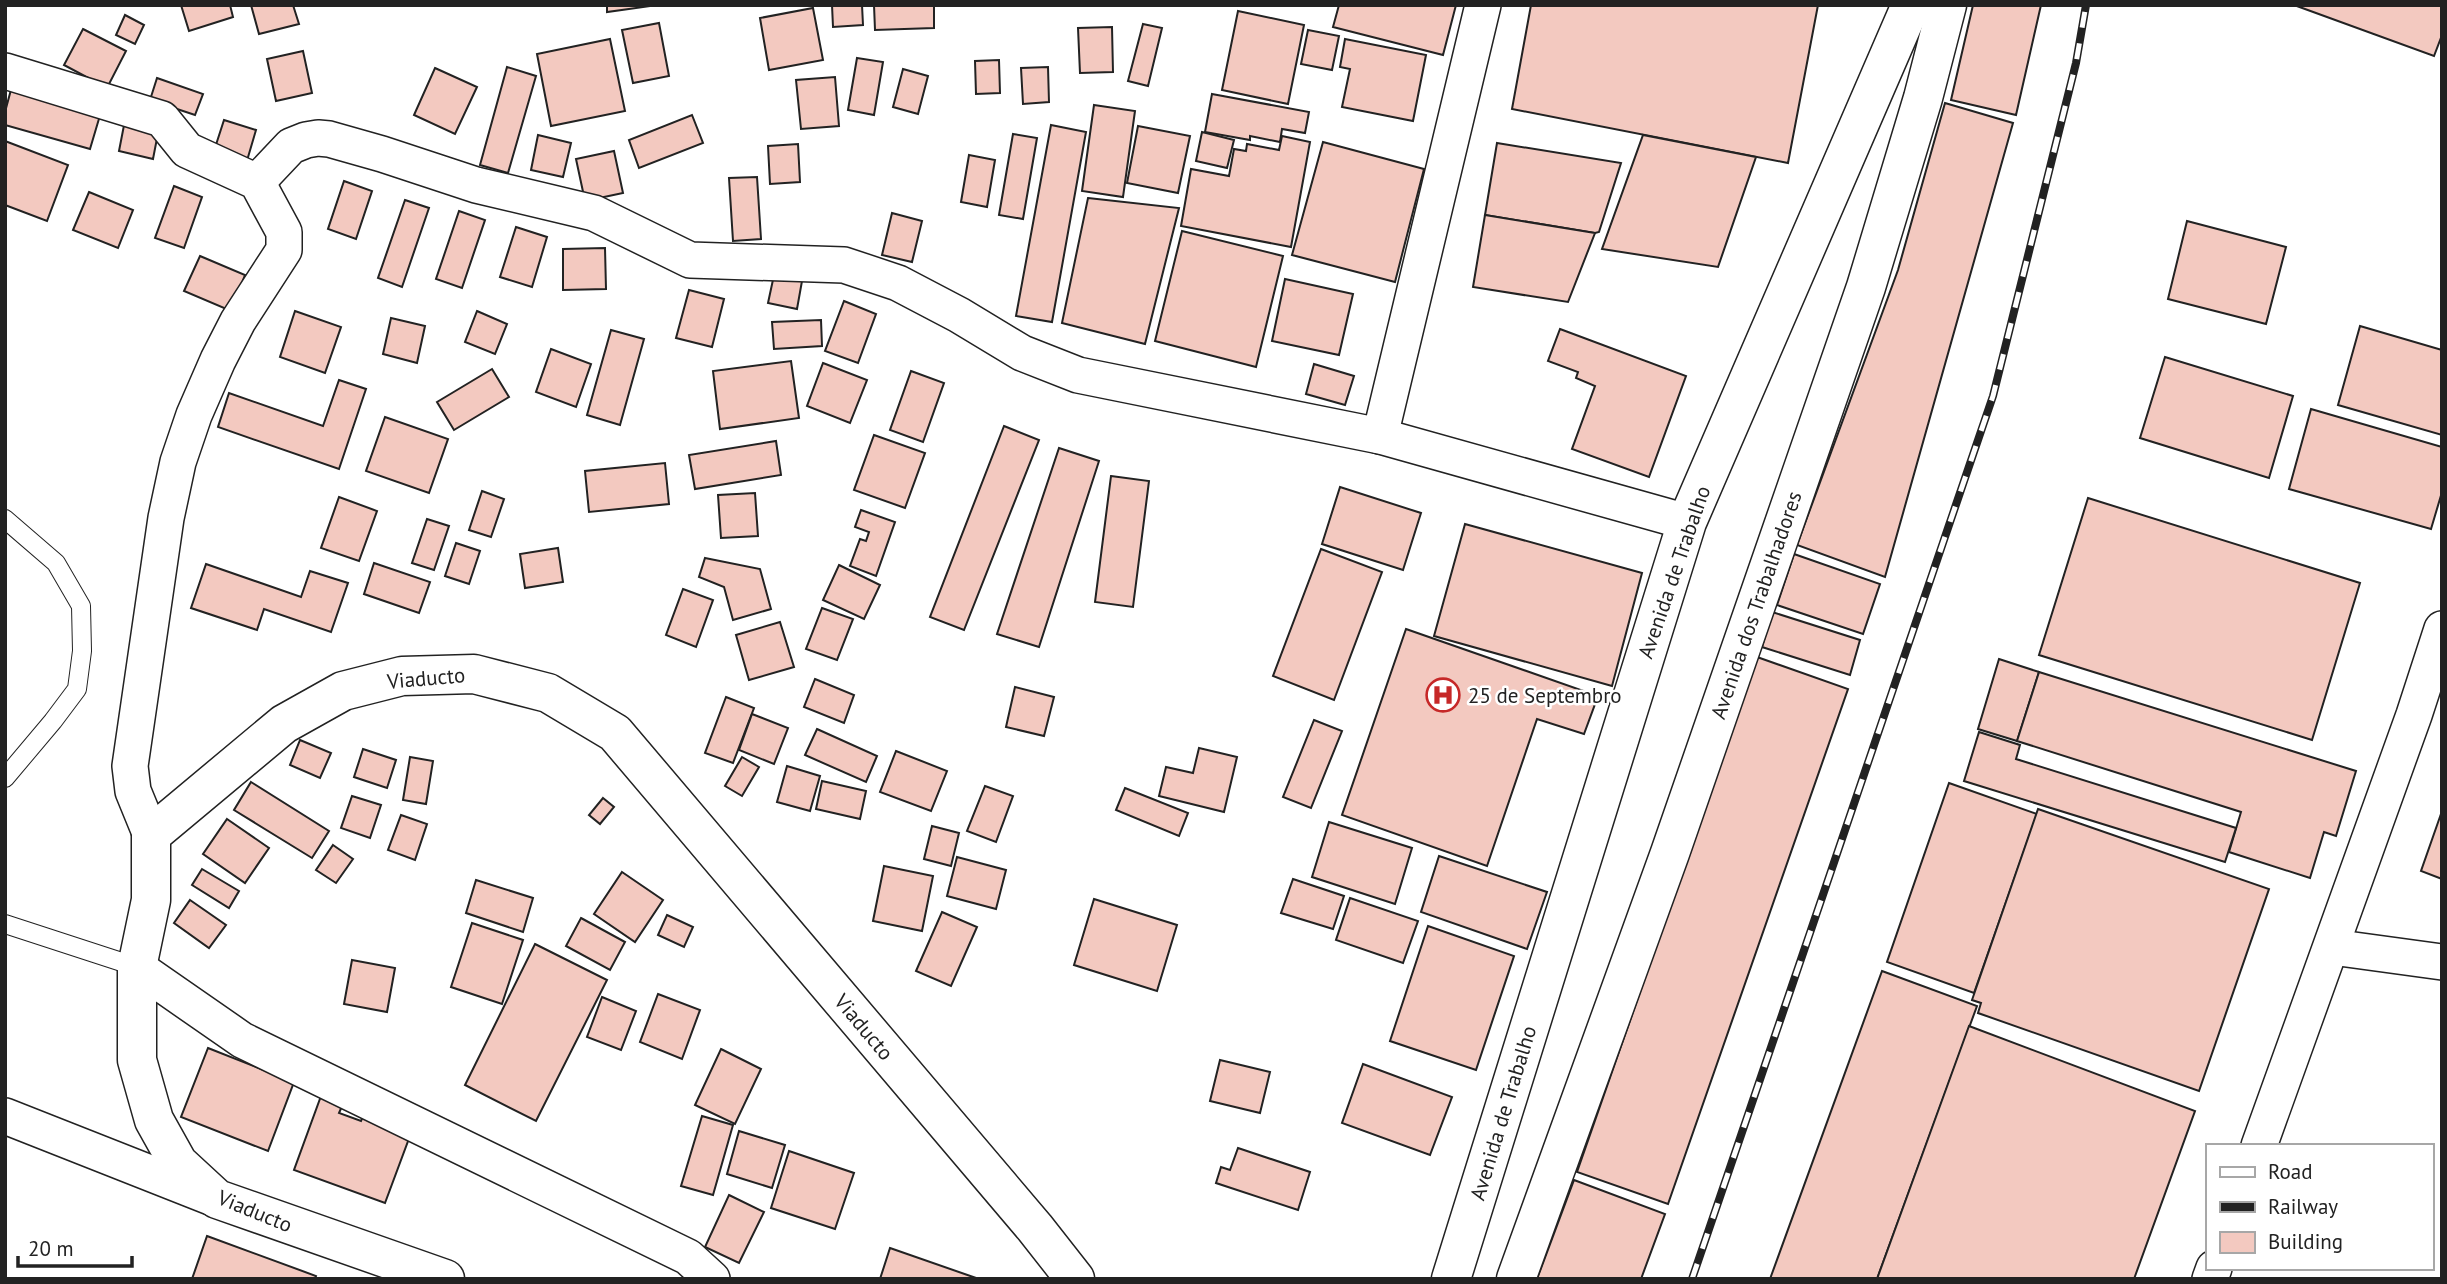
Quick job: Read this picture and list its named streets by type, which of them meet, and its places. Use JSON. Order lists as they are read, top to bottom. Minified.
{"streets":{"main road":["Avenida de Trabalho","Avenida dos Trabalhadores","Viaducto"]},"places":{"hospital":["25 de Septembro"]},"legend":["Road","Railway","Building"],"scale_bar":"20 m"}
